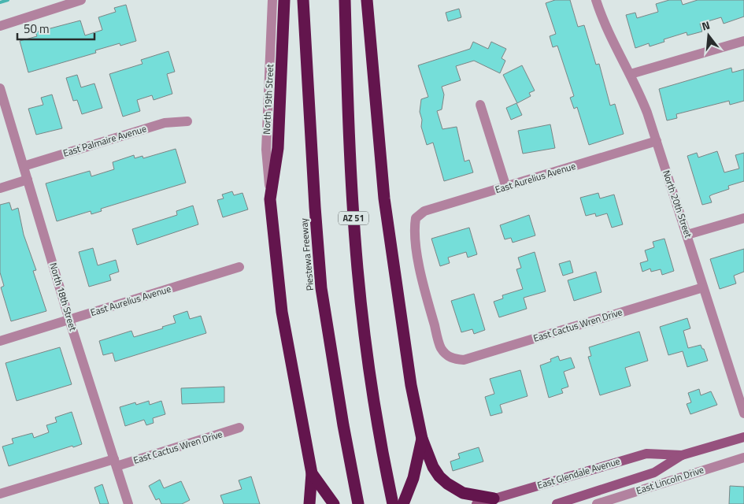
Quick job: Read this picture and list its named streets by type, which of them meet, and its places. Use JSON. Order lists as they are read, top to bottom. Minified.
{"streets":{"highway":["AZ 51","Piestewa Freeway"],"main road":["East Glendale Avenue"],"street":["North 19th Street","East Palmaire Avenue","East Aurelius Avenue","North 20th Street","North 18th Street","East Cactus Wren Drive","East Lincoln Drive"]},"crossings":[["East Palmaire Avenue","North 18th Street"],["East Aurelius Avenue","North 20th Street"],["East Aurelius Avenue","North 18th Street"],["East Aurelius Avenue","East Cactus Wren Drive"],["North 20th Street","East Cactus Wren Drive"],["North 18th Street","East Cactus Wren Drive"]],"scale_bar":"50 m","north":"top"}
